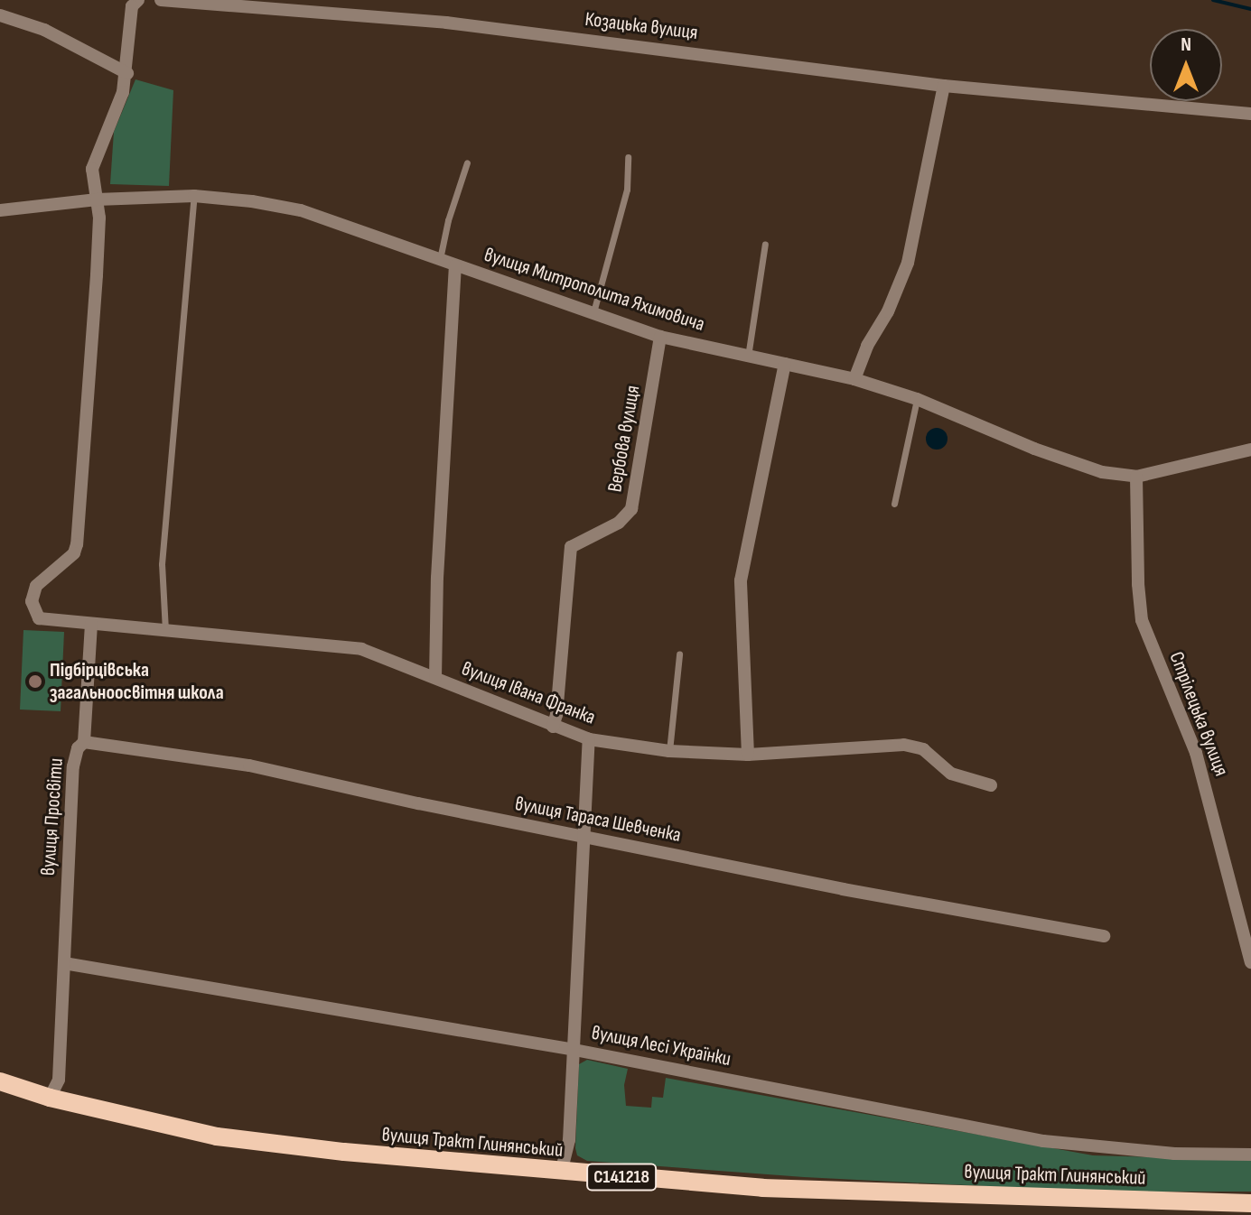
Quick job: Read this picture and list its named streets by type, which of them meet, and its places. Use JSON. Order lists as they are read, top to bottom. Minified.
{"streets":{"main road":["вулиця Тракт Глинянський","С141218"],"street":["Козацька вулиця","вулиця Митрополита Яхимовича","Вербова вулиця","вулиця Івана Франка","Стрілецька вулиця","вулиця Просвіти","вулиця Тараса Шевченка","вулиця Лесі Українки"]},"crossings":[["вулиця Митрополита Яхимовича","Вербова вулиця"],["вулиця Митрополита Яхимовича","Стрілецька вулиця"],["Вербова вулиця","вулиця Івана Франка"],["вулиця Івана Франка","вулиця Просвіти"],["вулиця Просвіти","вулиця Тараса Шевченка"],["вулиця Просвіти","вулиця Лесі Українки"],["вулиця Просвіти","вулиця Тракт Глинянський"]],"places":["Підбірцівська загальноосвітня школа"],"north":"top"}
